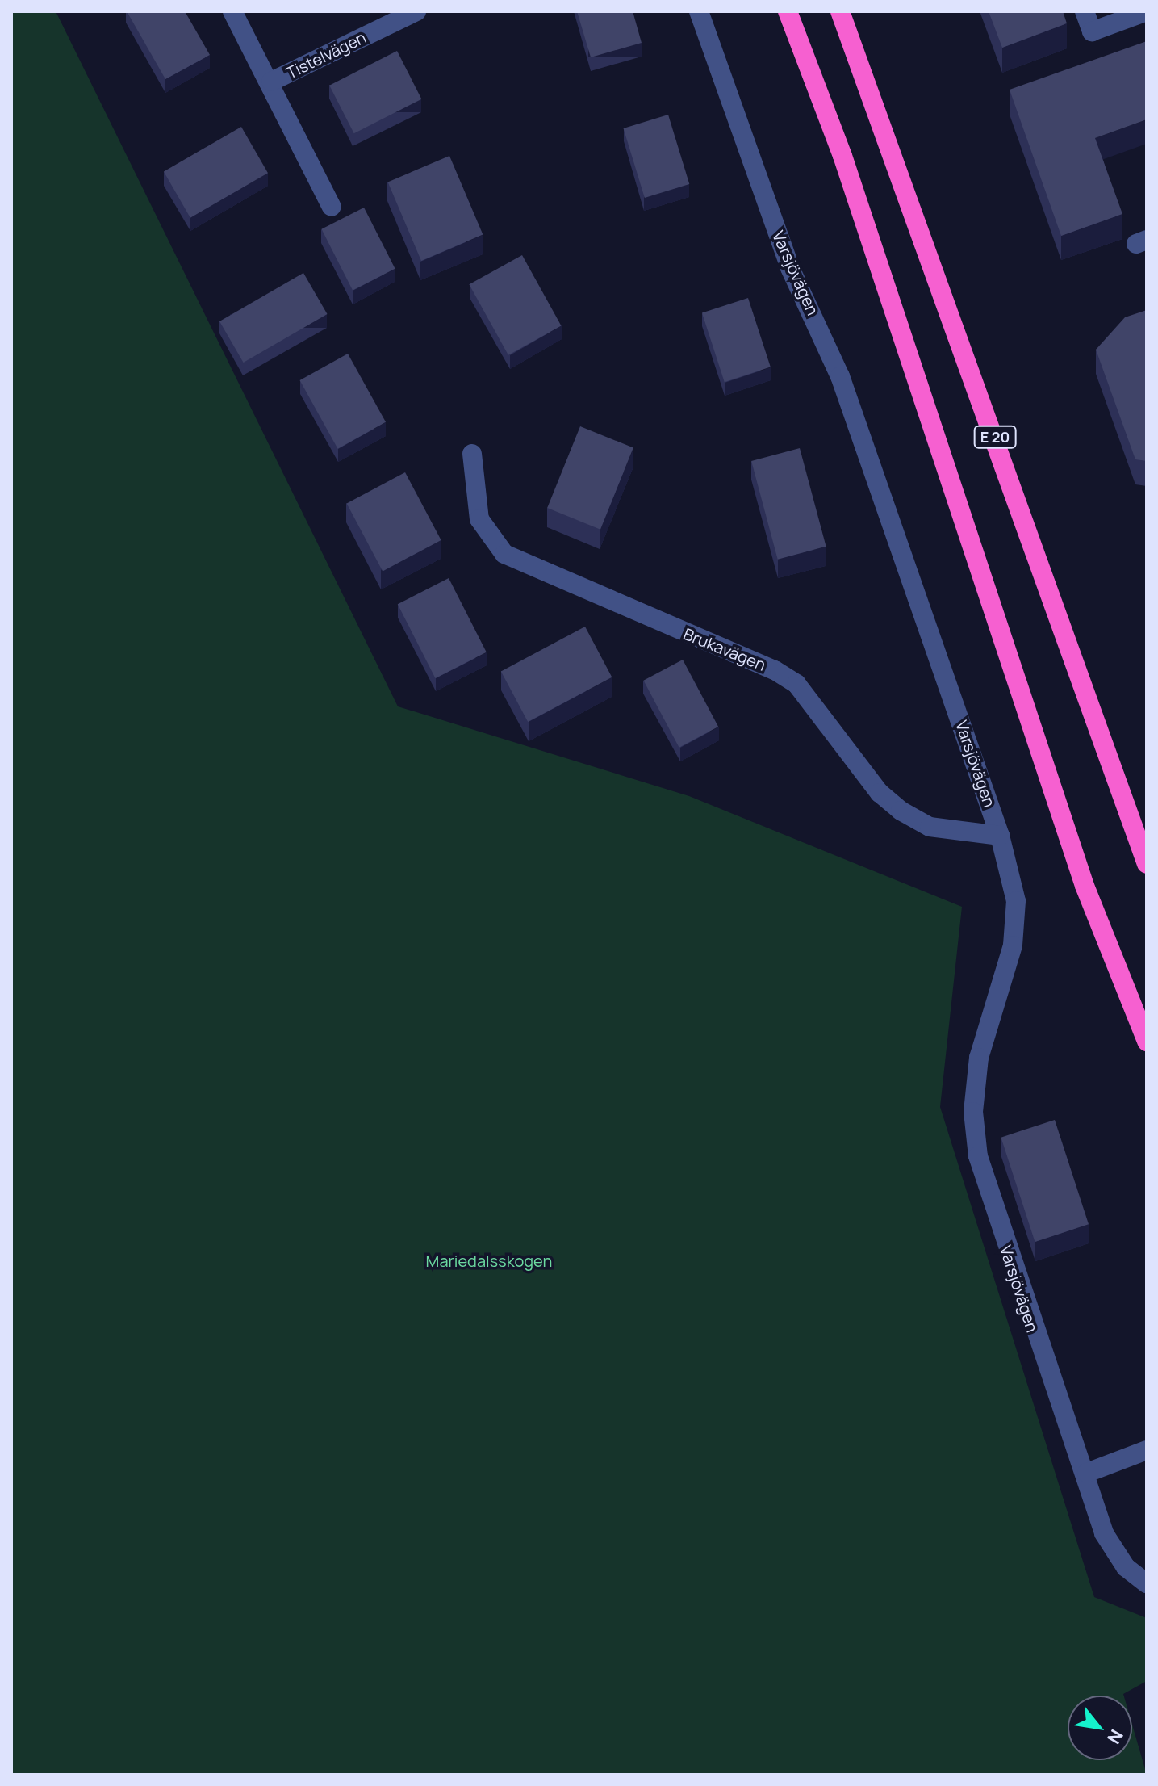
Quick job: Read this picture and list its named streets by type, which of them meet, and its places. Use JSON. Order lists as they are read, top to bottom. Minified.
{"streets":{"highway":["E 20"],"street":["Tistelvägen","Varsjövägen","Brukavägen"]},"crossings":[["Varsjövägen","Brukavägen"]],"parks":["Mariedalsskogen"],"north":"bottom right"}
